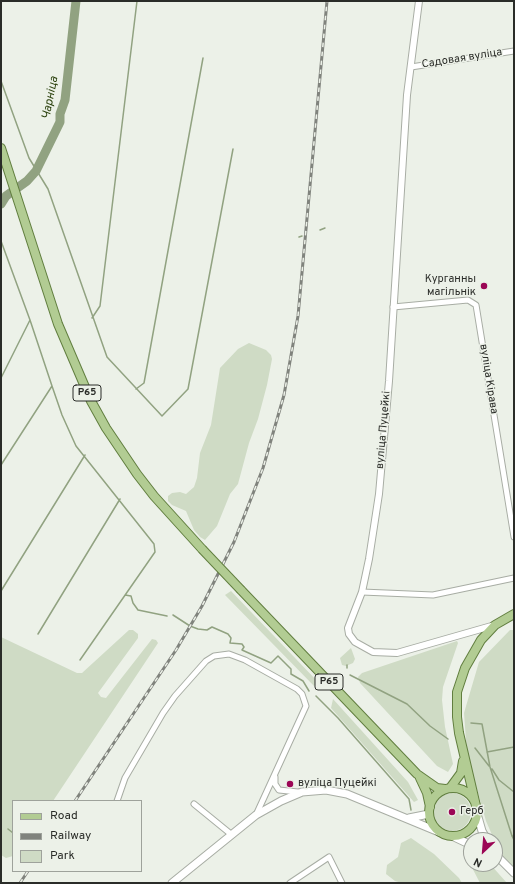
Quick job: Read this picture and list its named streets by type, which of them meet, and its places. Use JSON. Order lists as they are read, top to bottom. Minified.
{"streets":{"main road":["Р65"],"street":["Садовая вуліца","вуліца Кірава","вуліца Пуцейкі"]},"crossings":[["Садовая вуліца","вуліца Пуцейкі"],["вуліца Кірава","вуліца Пуцейкі"]],"water":["Чарніца"],"places":["Курганны магільнік","вуліца Пуцейкі","Герб"],"legend":["Road","Railway","Park"],"north":"bottom left"}
